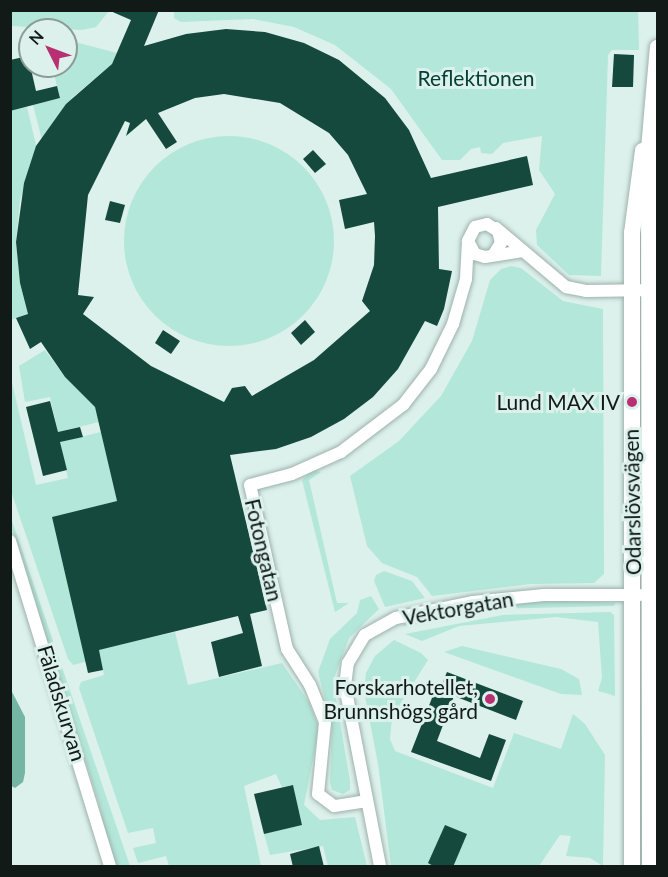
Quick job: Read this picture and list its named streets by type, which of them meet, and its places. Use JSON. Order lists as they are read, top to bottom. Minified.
{"streets":{"main road":["Odarslövsvägen"],"street":["Fotongatan","Vektorgatan","Fäladskurvan"]},"crossings":[["Odarslövsvägen","Vektorgatan"],["Fotongatan","Vektorgatan"]],"parks":["Reflektionen"],"places":["Lund MAX IV","Forskarhotellet, Brunnshögs gård"],"north":"top left"}
